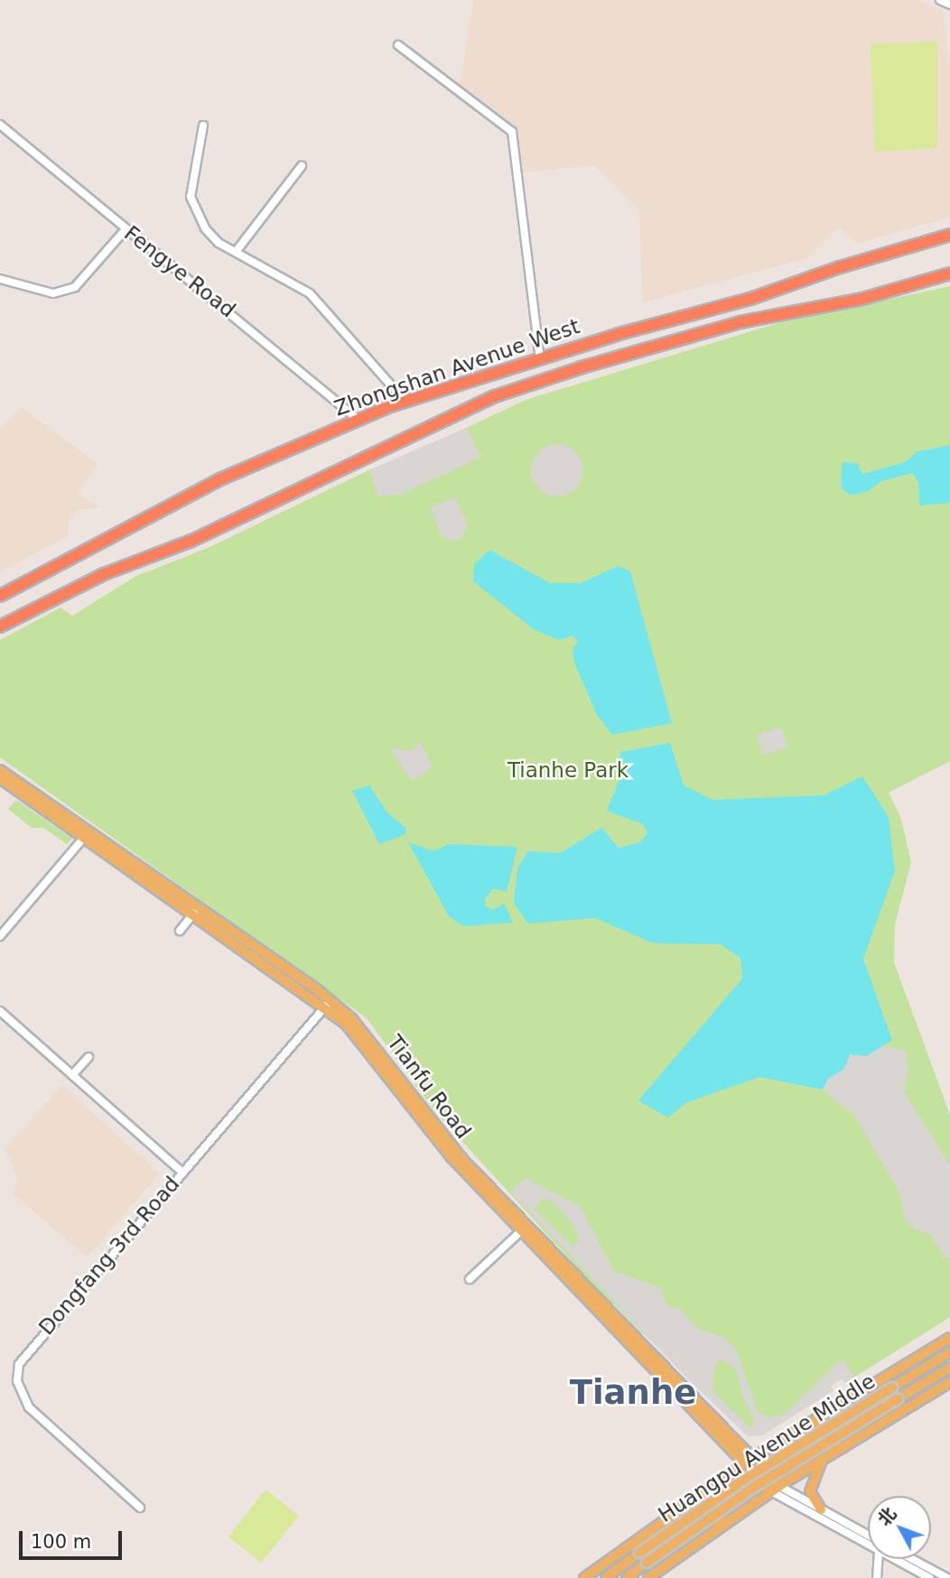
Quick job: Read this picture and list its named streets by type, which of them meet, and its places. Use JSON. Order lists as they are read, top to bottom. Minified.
{"streets":{"highway":["Zhongshan Avenue West"],"main road":["Tianfu Road","Huangpu Avenue Middle"],"street":["Fengye Road","Dongfang 3rd Road"]},"crossings":[["Fengye Road","Zhongshan Avenue West"],["Tianfu Road","Dongfang 3rd Road"]],"districts":["Tianhe"],"parks":["Tianhe Park"],"scale_bar":"100 m","north":"top left"}
